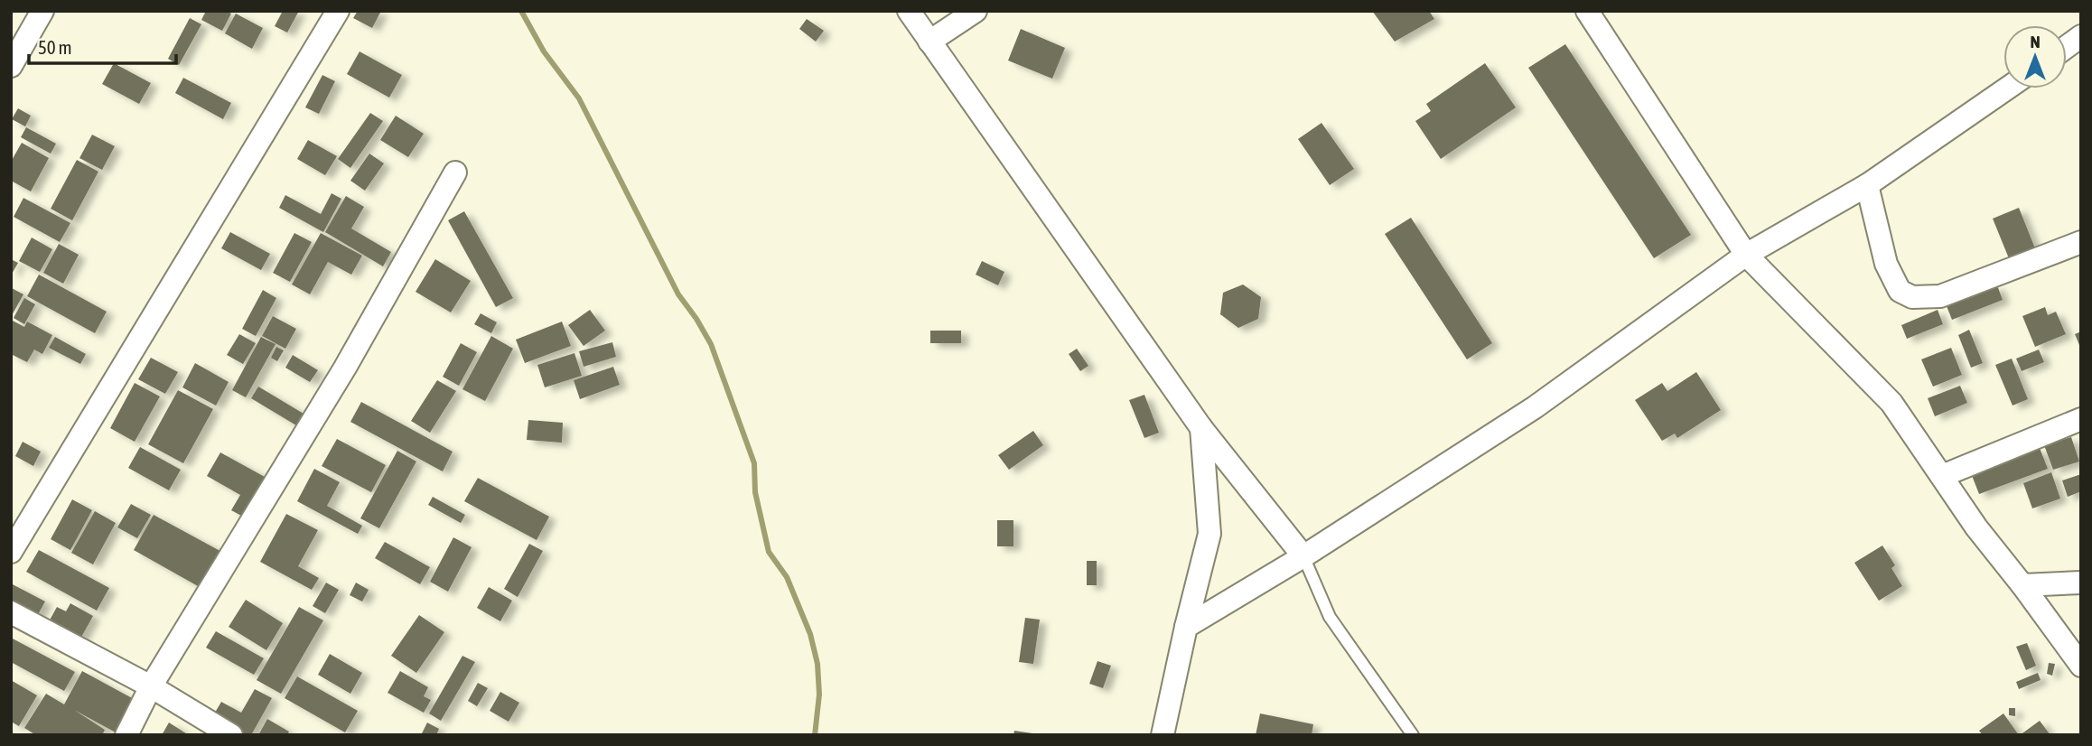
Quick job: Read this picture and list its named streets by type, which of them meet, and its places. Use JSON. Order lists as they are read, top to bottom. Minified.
{"scale_bar":"50 m","north":"top"}
